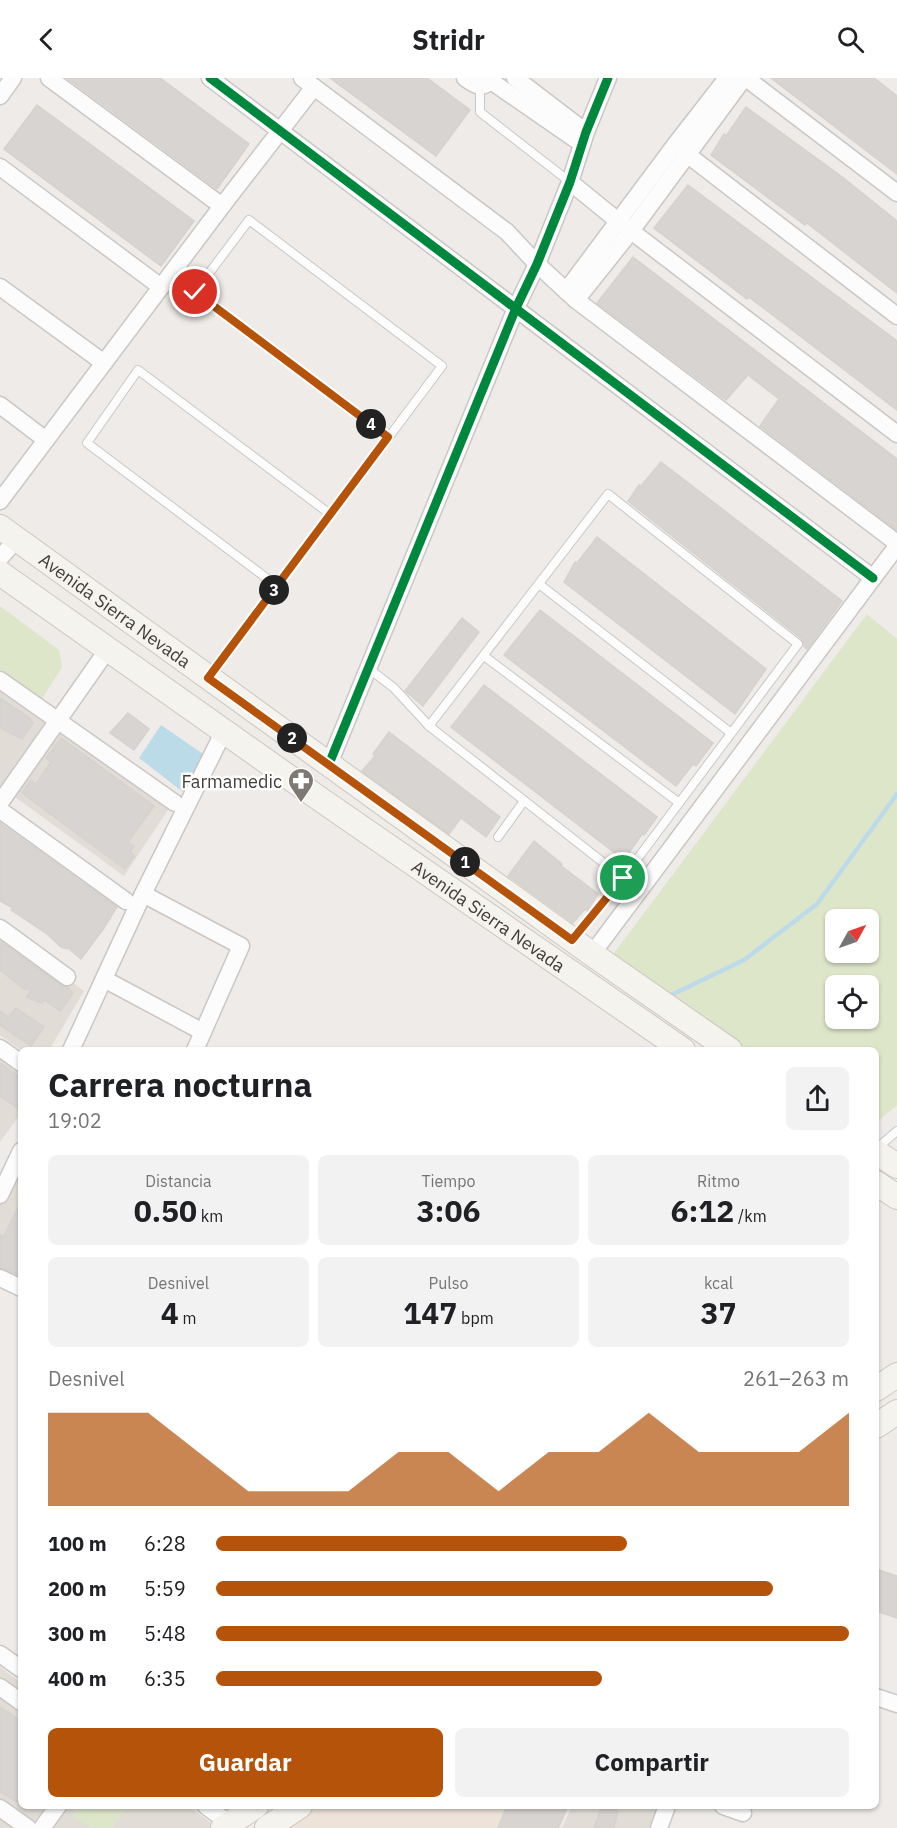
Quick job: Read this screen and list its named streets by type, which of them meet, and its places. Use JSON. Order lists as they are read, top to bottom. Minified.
{"streets":{"main road":["Avenida Sierra Nevada"]},"places":{"pharmacy":["Farmamedic"]},"north":"top right","page":{"header":"Stridr","pins":["4","3","2","1"],"heading":["Carrera nocturna","19:02"],"stats":[["Distancia","0.50 km"],["Tiempo","3:06"],["Ritmo","6:12 /km"],["Desnivel","4 m"],["Pulso","147 bpm"],["kcal","37"]],"chart":["Desnivel","261–263 m"],"list":[{"name":"100 m","note":"6:28"},{"name":"200 m","note":"5:59"},{"name":"300 m","note":"5:48"},{"name":"400 m","note":"6:35"}],"buttons":["Guardar","Compartir"]}}
